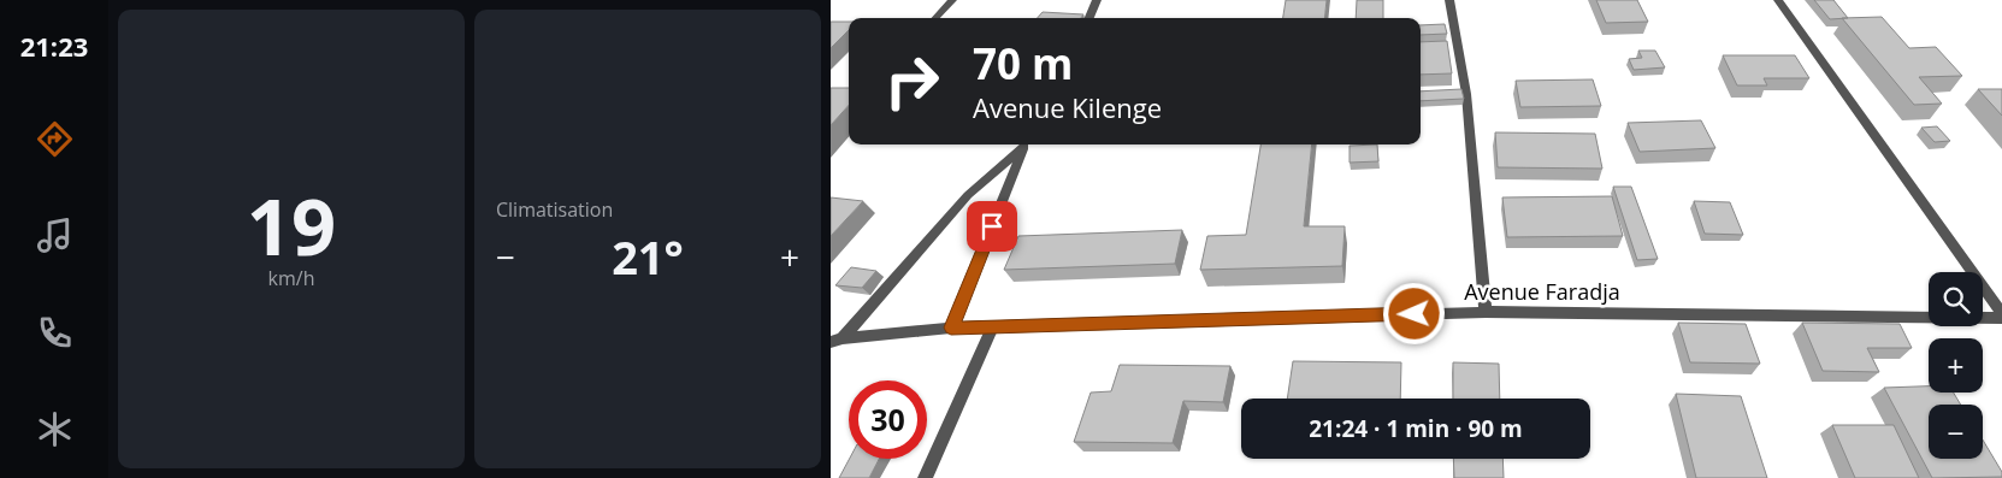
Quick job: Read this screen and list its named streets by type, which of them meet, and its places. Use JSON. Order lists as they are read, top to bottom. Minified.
{"streets":{"street":["Avenue Faradja"]},"page":{"tabs":"21:23","tile":[["19","km/h"],"Climatisation"],"turn":["70 m","Avenue Kilenge"],"heat":["−","21°","+"],"map_buttons":["+","−"],"limit":"30","trip":"21:24 · 1 min · 90 m"}}
